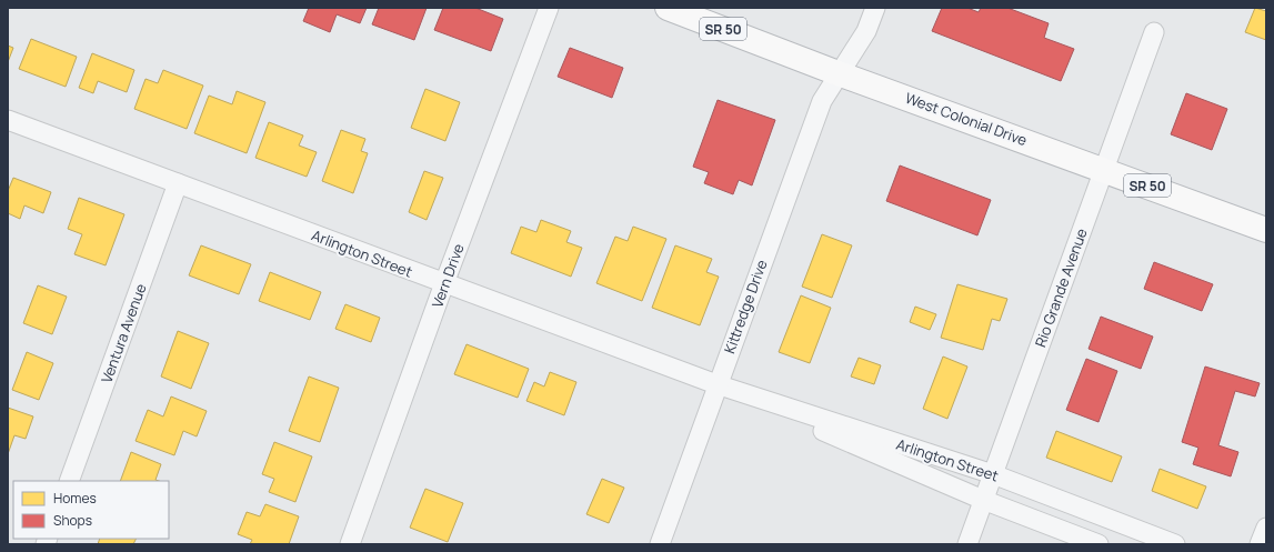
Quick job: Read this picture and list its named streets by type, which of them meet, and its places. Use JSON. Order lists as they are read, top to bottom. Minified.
{"streets":{"highway":["SR 50","West Colonial Drive"],"street":["Arlington Street","Vern Drive","Rio Grande Avenue","Kittredge Drive","Ventura Avenue"]},"crossings":[["West Colonial Drive","Rio Grande Avenue"],["West Colonial Drive","Kittredge Drive"],["Arlington Street","Vern Drive"],["Arlington Street","Rio Grande Avenue"],["Arlington Street","Kittredge Drive"],["Arlington Street","Ventura Avenue"]],"legend":["Homes","Shops"]}
